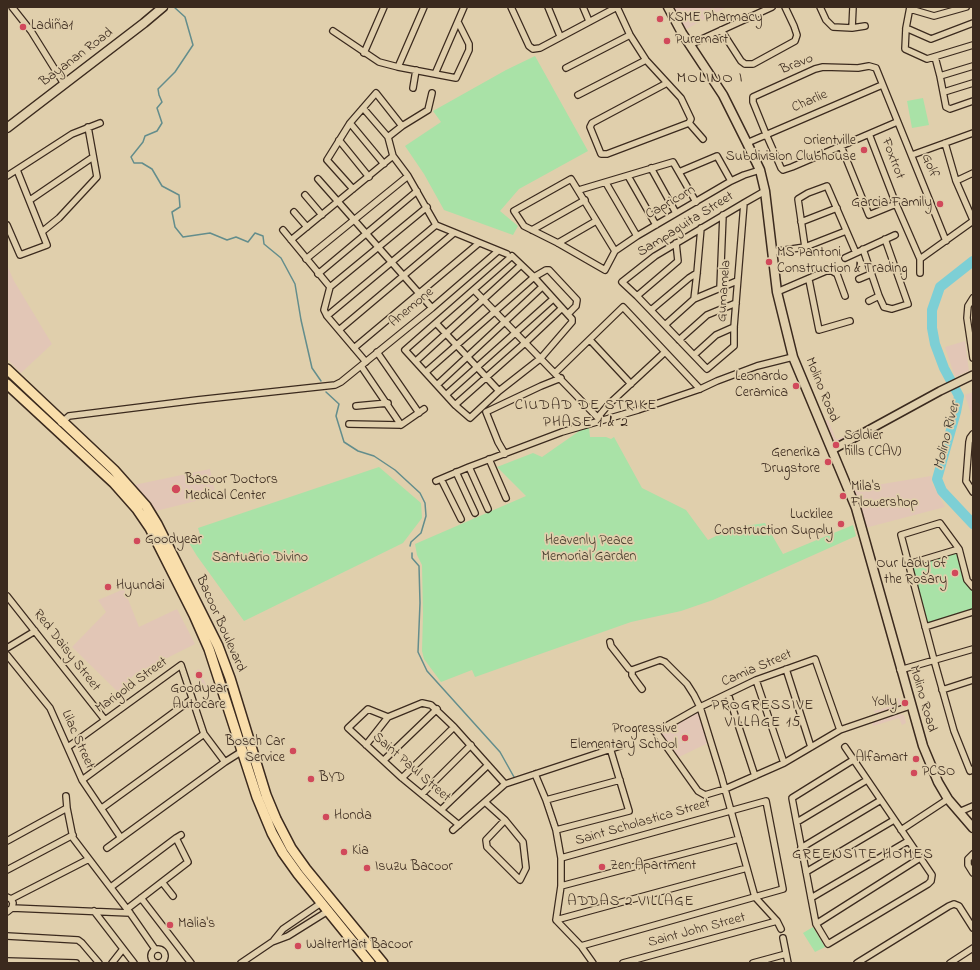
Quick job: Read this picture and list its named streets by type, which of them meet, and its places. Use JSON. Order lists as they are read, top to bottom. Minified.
{"streets":{"main road":["Bayanan Road","Molino Road","Bacoor Boulevard"],"street":["Bravo","Charlie","Foxtrot","Golf","Capricorn","Sampaguita Street","Gumamela","Anemone","Red Daisy Street","Camia Street","Marigold Street","Lilac Street","Saint Paul Street","Saint Scholastica Street","Saint John Street"]},"crossings":[["Bravo","Charlie"],["Bravo","Golf"],["Charlie","Golf"],["Charlie","Molino Road"],["Capricorn","Molino Road"],["Sampaguita Street","Gumamela"],["Sampaguita Street","Molino Road"],["Anemone","Bacoor Boulevard"],["Red Daisy Street","Marigold Street"],["Marigold Street","Lilac Street"]],"districts":["MOLINO I","CIUDAD DE STRIKE PHASE 1 & 2","PROGRESSIVE VILLAGE 15","GREENSITE HOMES","ADDAS 2 VILLAGE"],"water":["Molino River"],"parks":["Heavenly Peace Memorial Garden","Santuario Divino"],"places":["KSME Pharmacy","Ladiña1","Puremart","Orientville Subdivision Clubhouse","Garcia Family","MS Pantoni Construction & Trading","Leonardo Ceramica","Soldier hills (CAV)","Generika Drugstore","Bacoor Doctors Medical Center","Mila's Flowershop","Luckilee Construction Supply","Goodyear","Our Lady of the Rosary","Hyundai","Goodyear Autocare","Yolly","Progressive Elementary School","Bosch Car Service","Alfamart","PCSO","BYD","Honda","Kia","Zen Apartment","Isuzu Bacoor","Malia's","WalterMart Bacoor"]}
